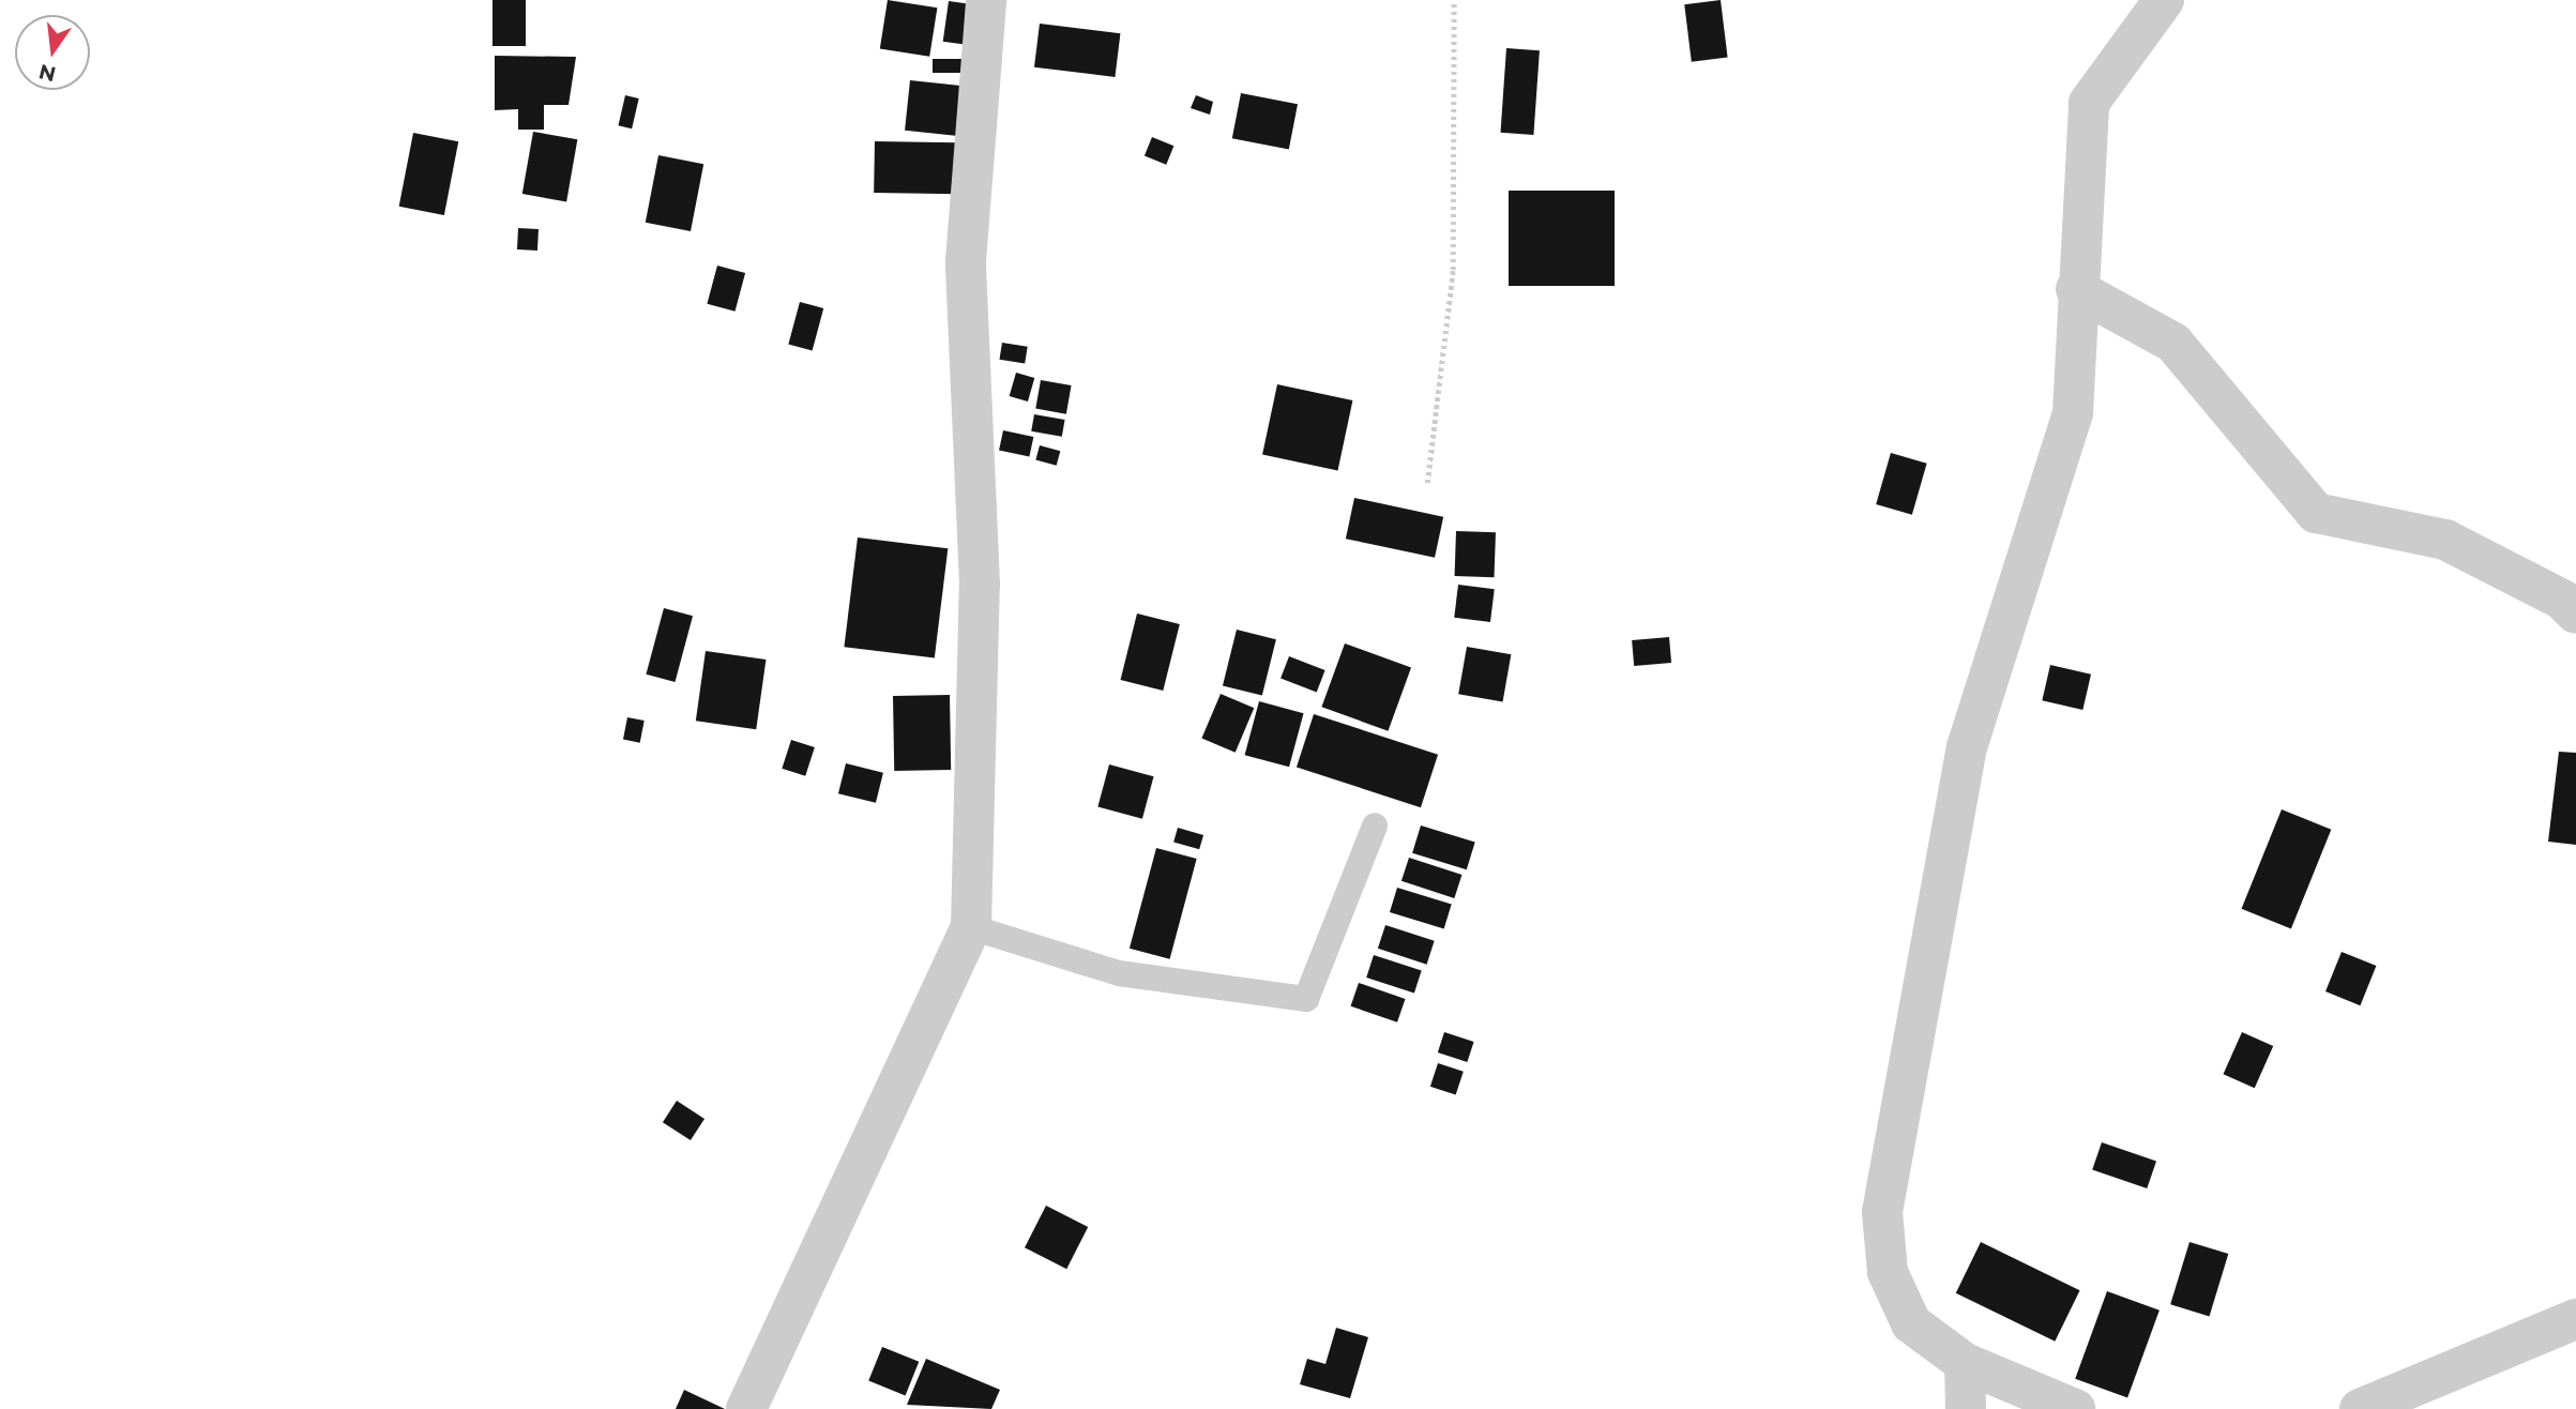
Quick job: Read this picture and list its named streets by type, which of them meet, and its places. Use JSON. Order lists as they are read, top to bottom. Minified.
{"north":"bottom"}
